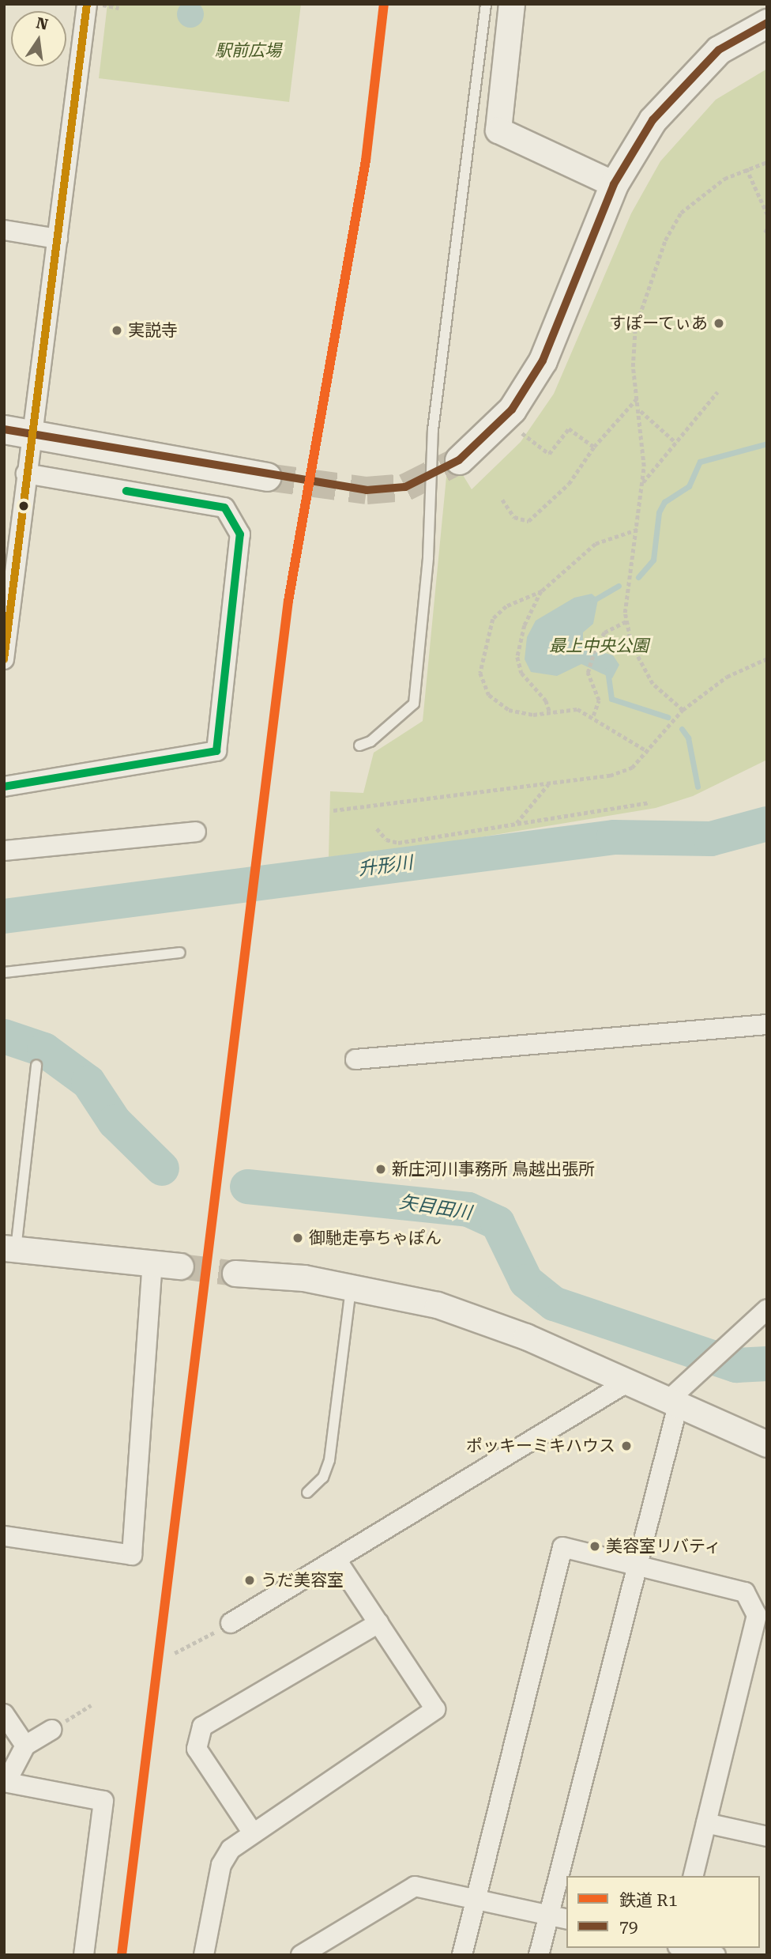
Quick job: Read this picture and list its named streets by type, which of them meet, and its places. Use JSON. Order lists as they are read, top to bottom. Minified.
{"water":["升形川","矢目田川"],"parks":["駅前広場","最上中央公園"],"places":["すぽーてぃあ","実説寺","新庄河川事務所 鳥越出張所","御馳走亭ちゃぽん","ポッキーミキハウス","美容室リバティ","うだ美容室"],"lines":["rail line R1","transit line 79"],"legend":["鉄道 R1","79"],"north":"top"}
